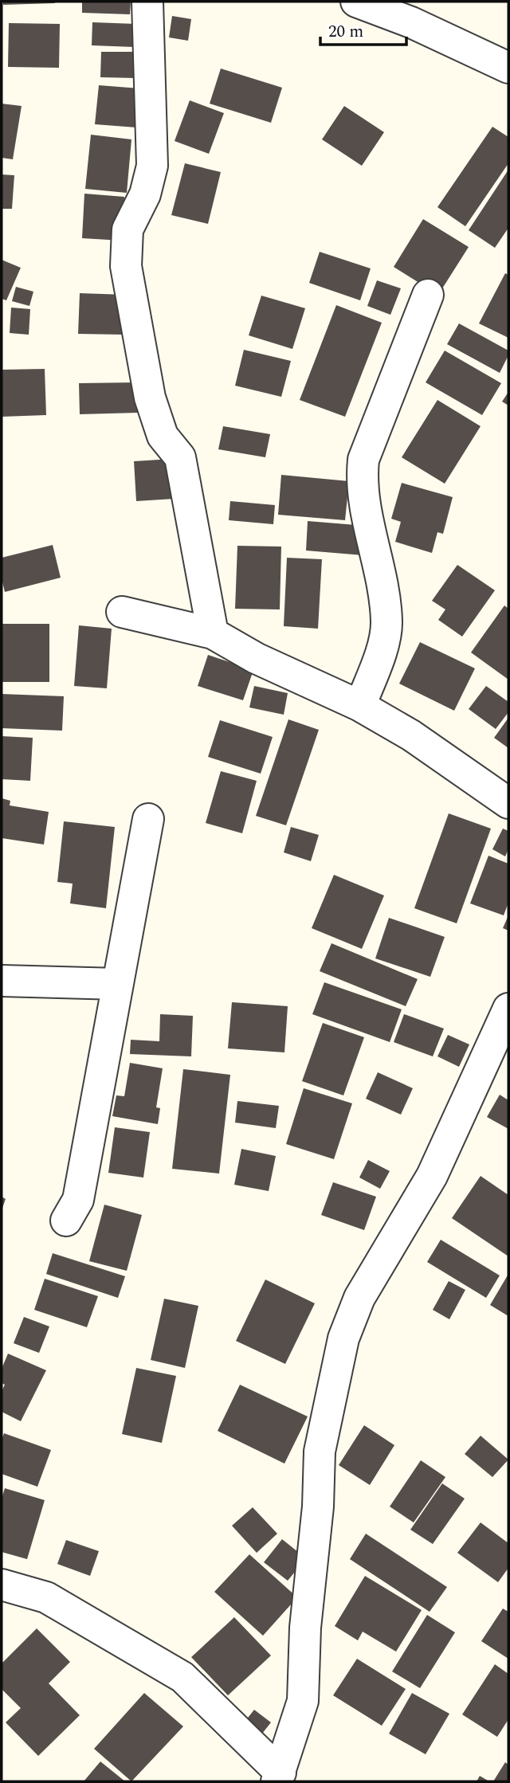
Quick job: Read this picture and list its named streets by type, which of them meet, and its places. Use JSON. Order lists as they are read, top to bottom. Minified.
{"scale_bar":"20 m"}
